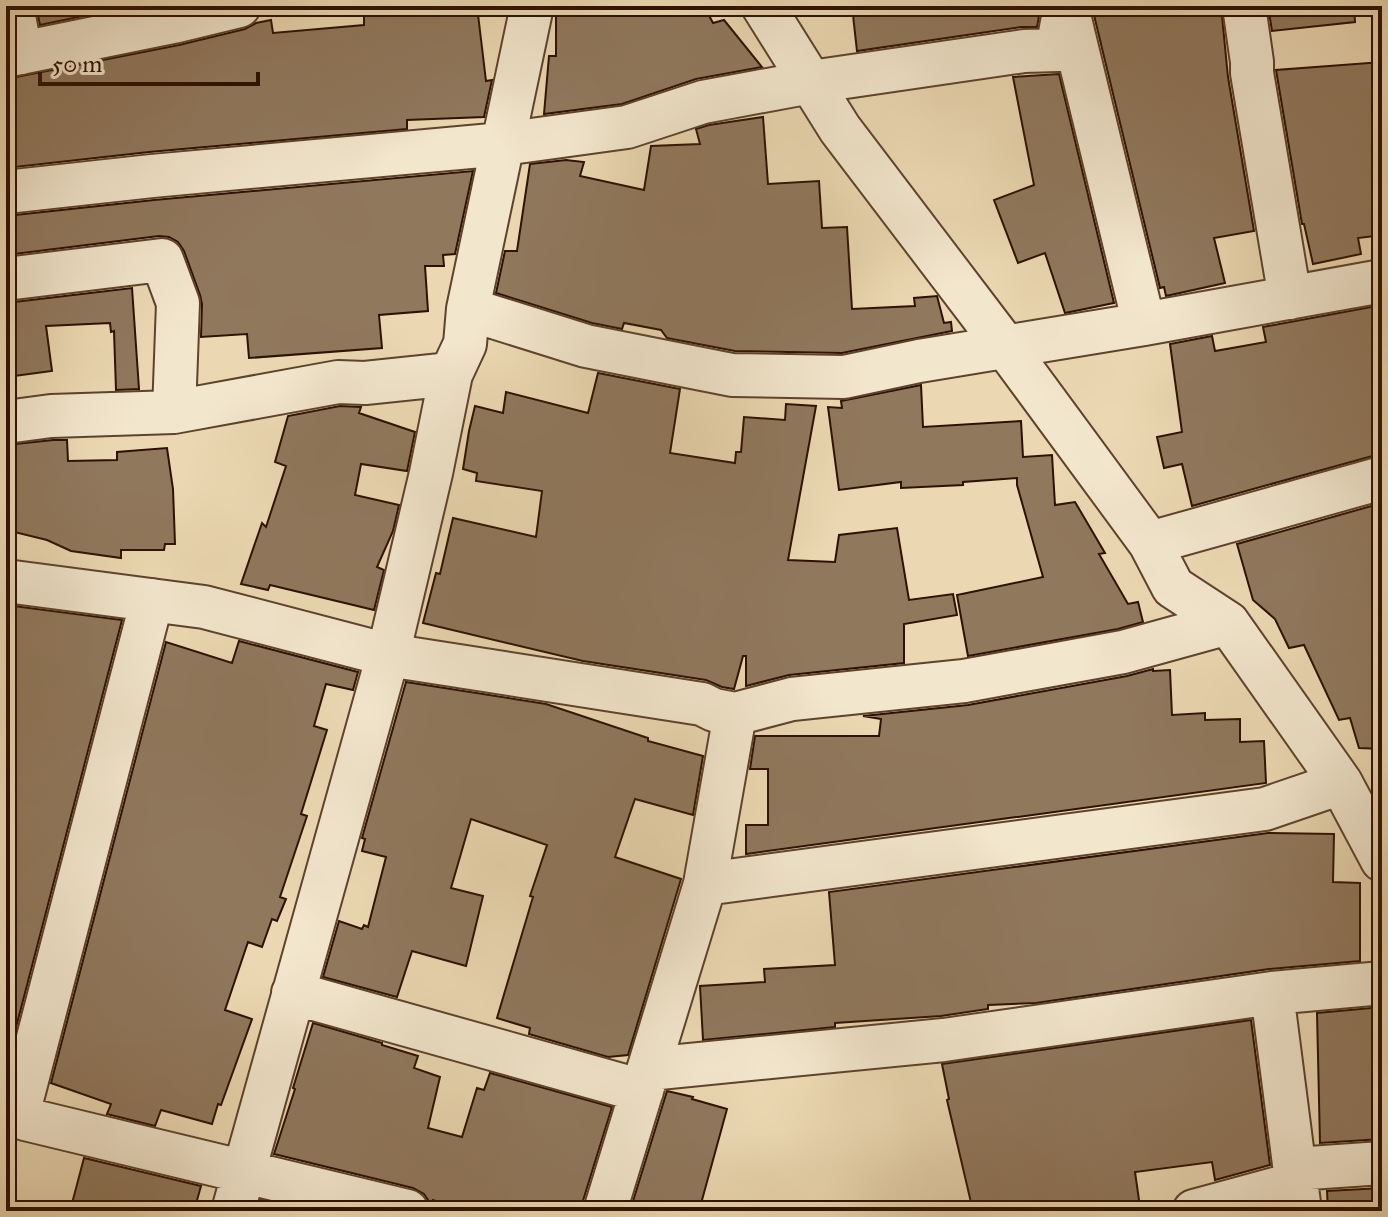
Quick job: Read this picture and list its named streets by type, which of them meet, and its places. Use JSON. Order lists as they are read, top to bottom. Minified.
{"scale_bar":"50 m"}
